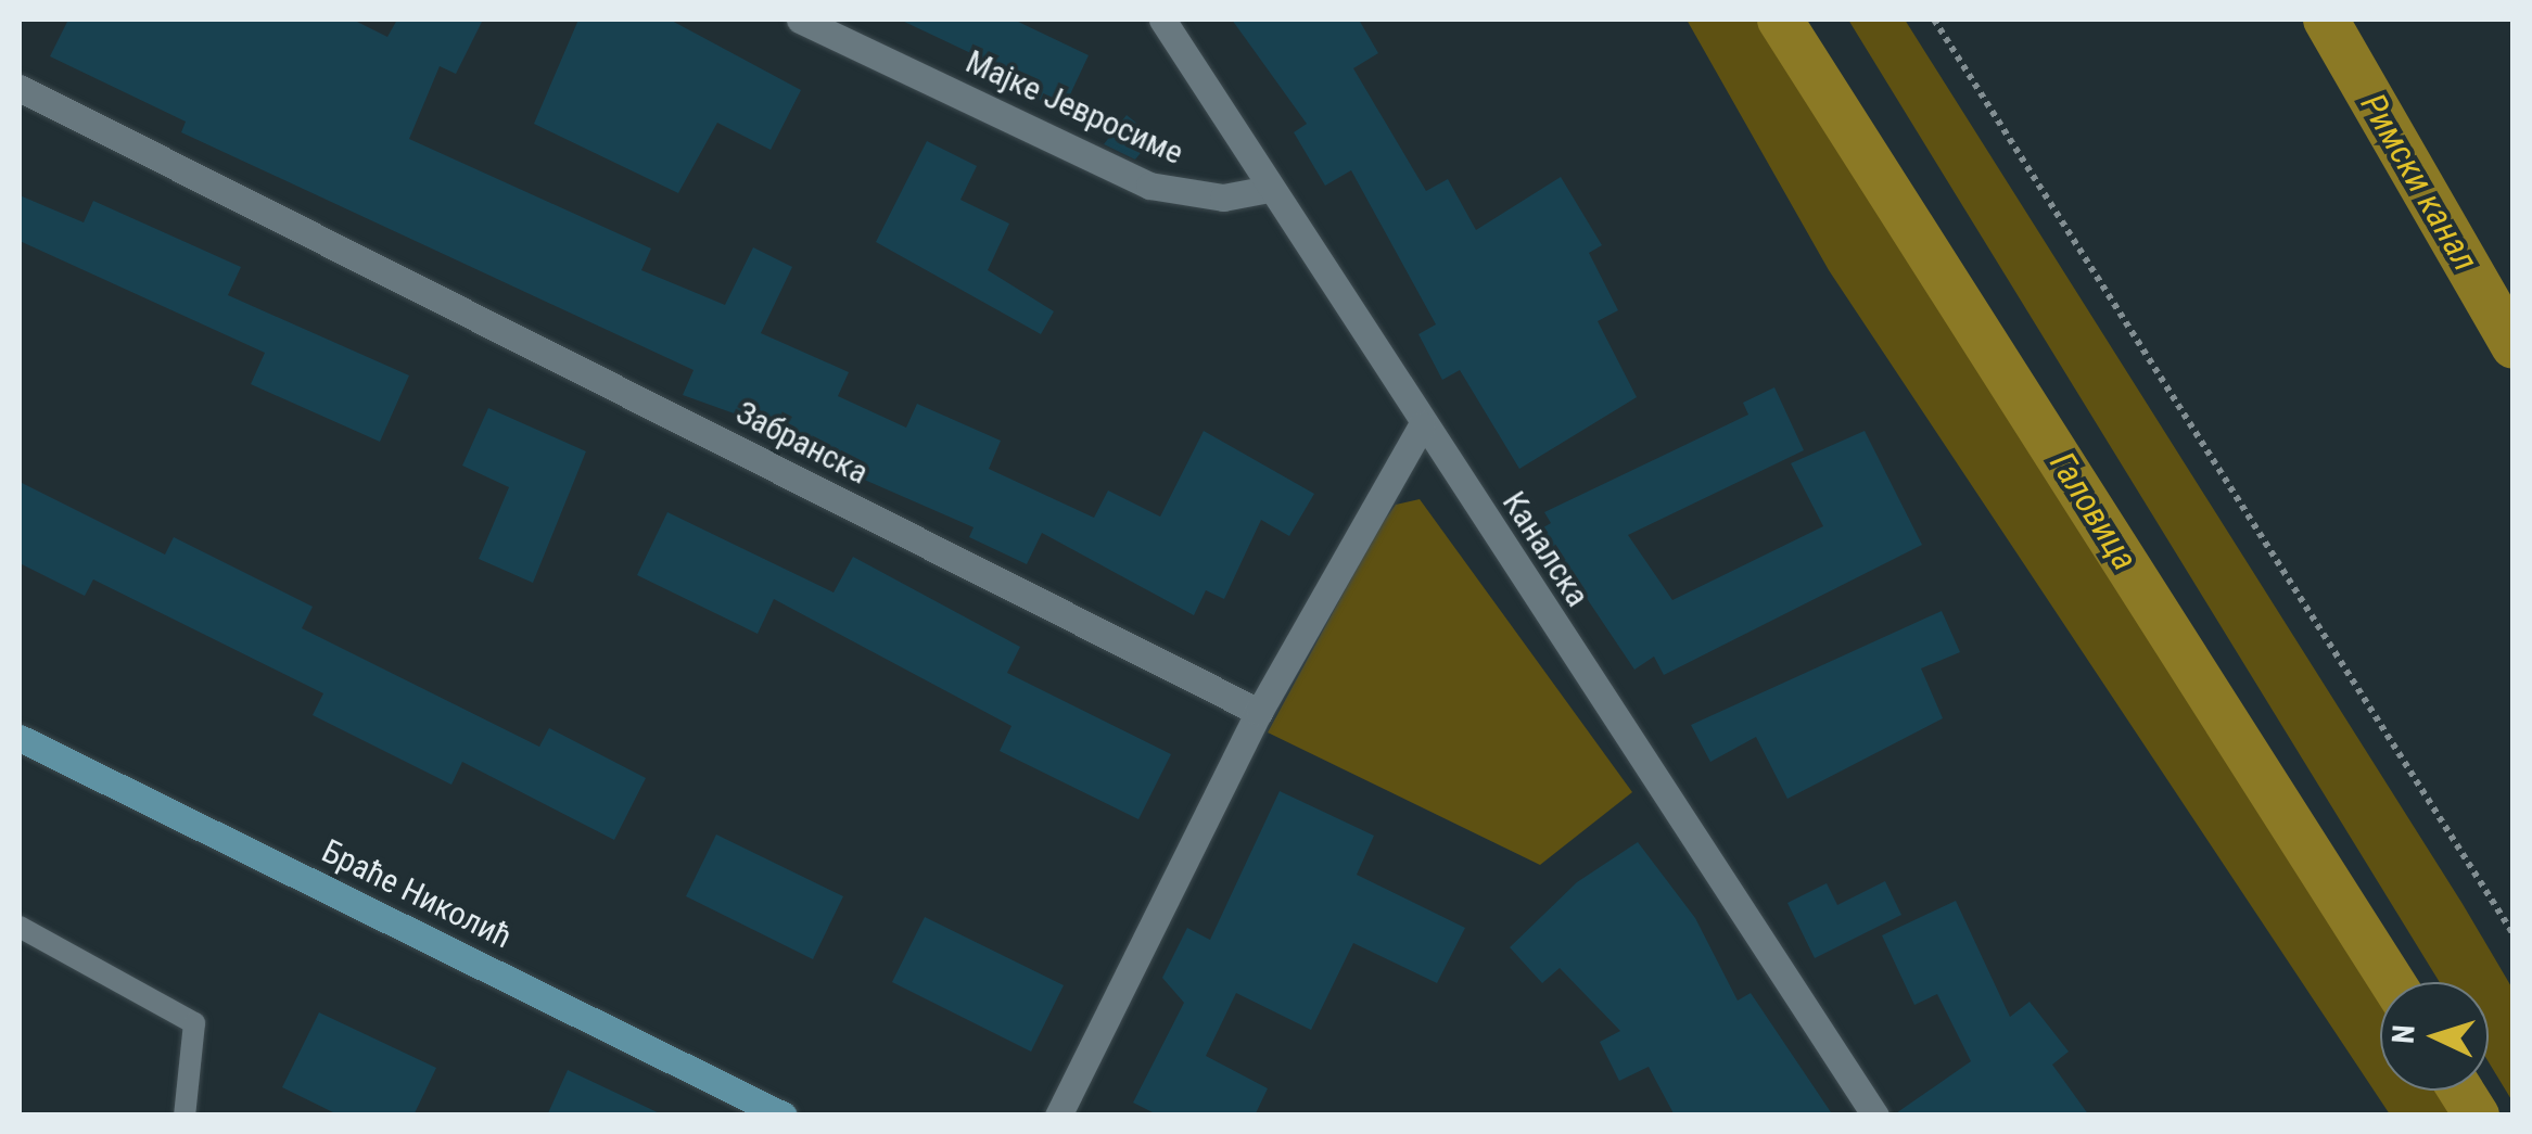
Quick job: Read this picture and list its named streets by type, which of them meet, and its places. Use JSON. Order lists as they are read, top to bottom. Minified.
{"streets":{"main road":["Браће Николић"],"street":["Мајке Јевросиме","Забранска","Каналска"]},"crossings":[["Мајке Јевросиме","Каналска"]],"water":["Римски канал","Галовица"],"north":"left"}
